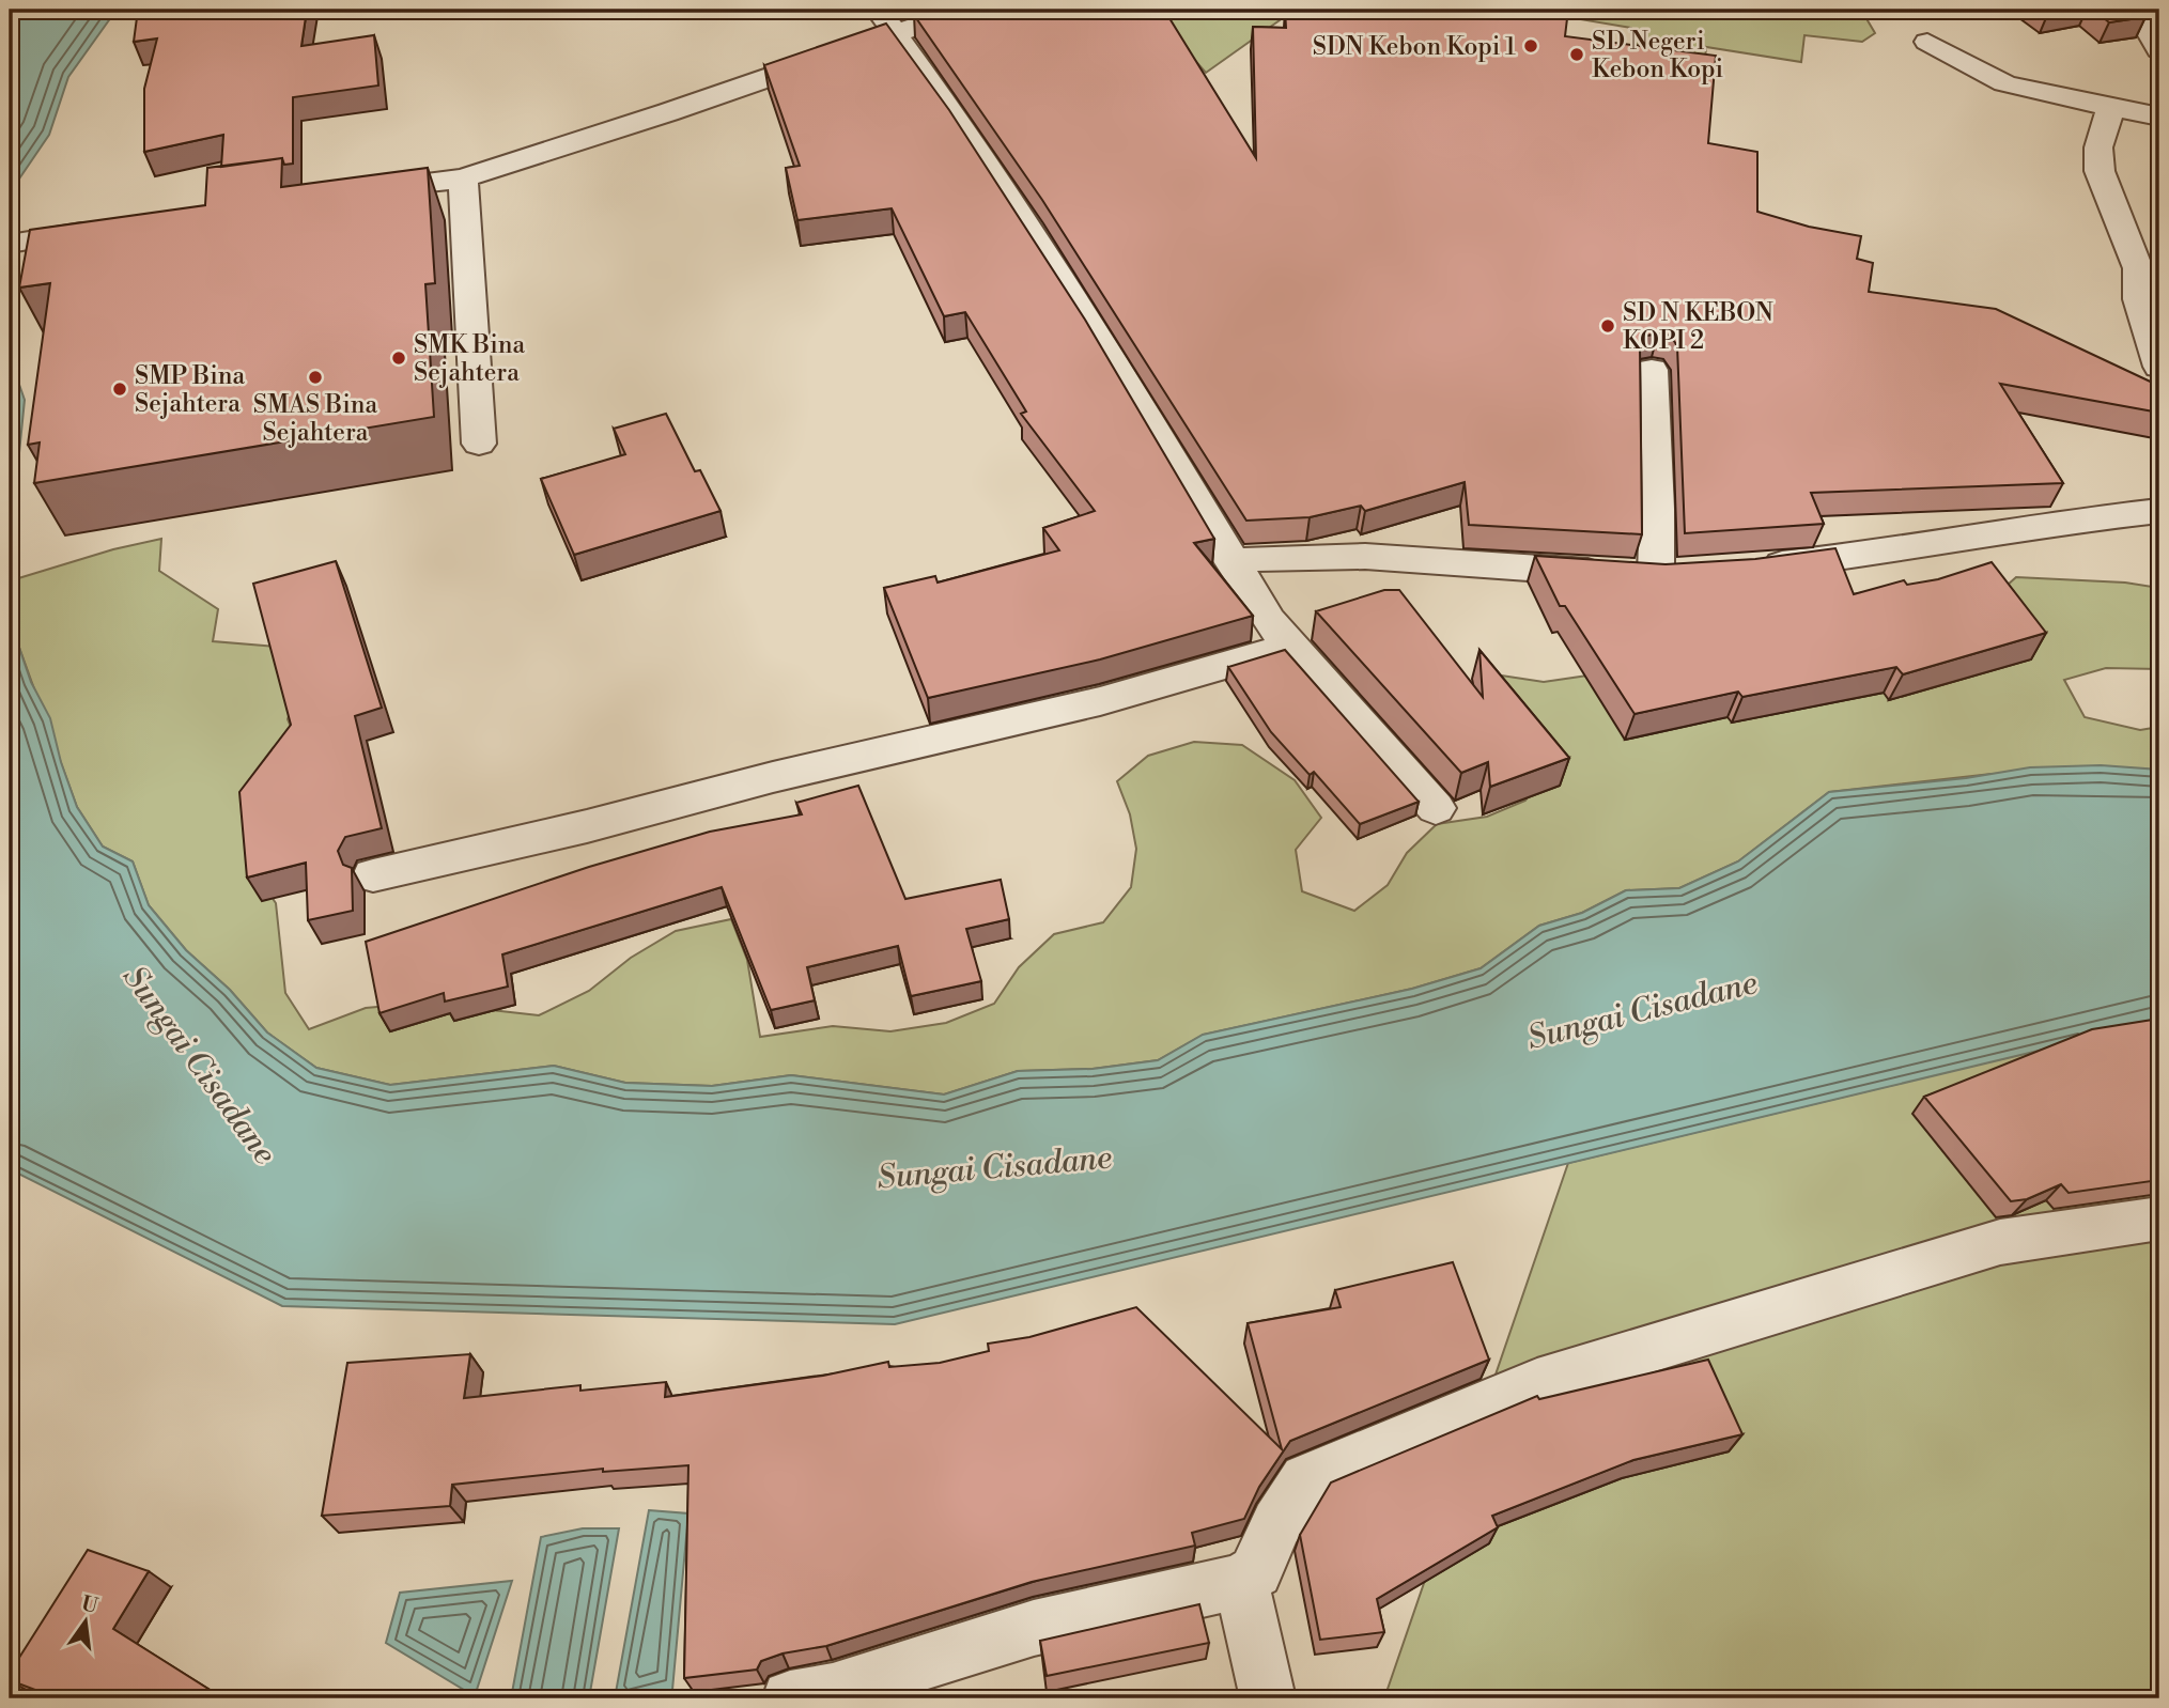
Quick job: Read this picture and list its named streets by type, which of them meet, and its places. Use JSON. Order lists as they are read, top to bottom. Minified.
{"water":["Sungai Cisadane"],"places":["SDN Kebon Kopi 1","SD Negeri Kebon Kopi","SD N KEBON KOPI 2","SMK Bina Sejahtera","SMAS Bina Sejahtera","SMP Bina Sejahtera"],"north":"top"}
